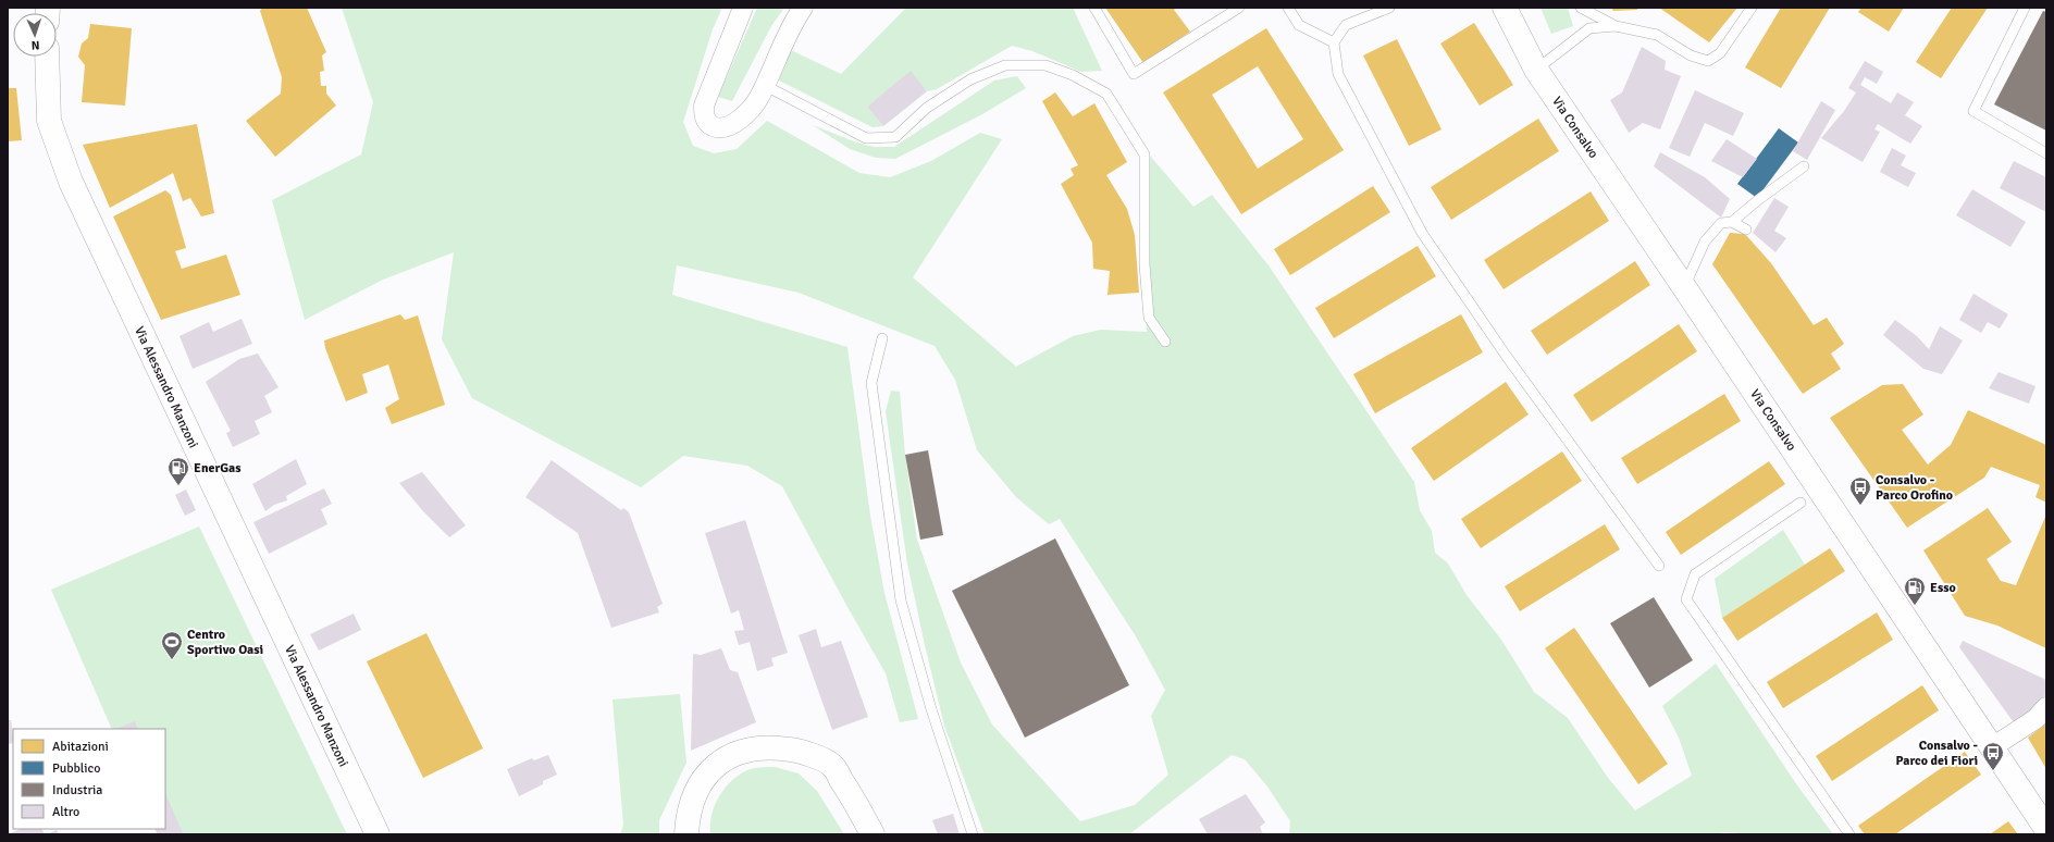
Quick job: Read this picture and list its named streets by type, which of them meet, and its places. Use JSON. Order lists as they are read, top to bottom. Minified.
{"streets":{"street":["Via Consalvo","Via Alessandro Manzoni"]},"places":{"fuel station":["EnerGas","Esso"],"bus stop":["Consalvo - Parco Orofino","Consalvo - Parco dei Fiori"],"sports":["Centro Sportivo Oasi"]},"legend":["Abitazioni","Pubblico","Industria","Altro"],"north":"bottom"}
